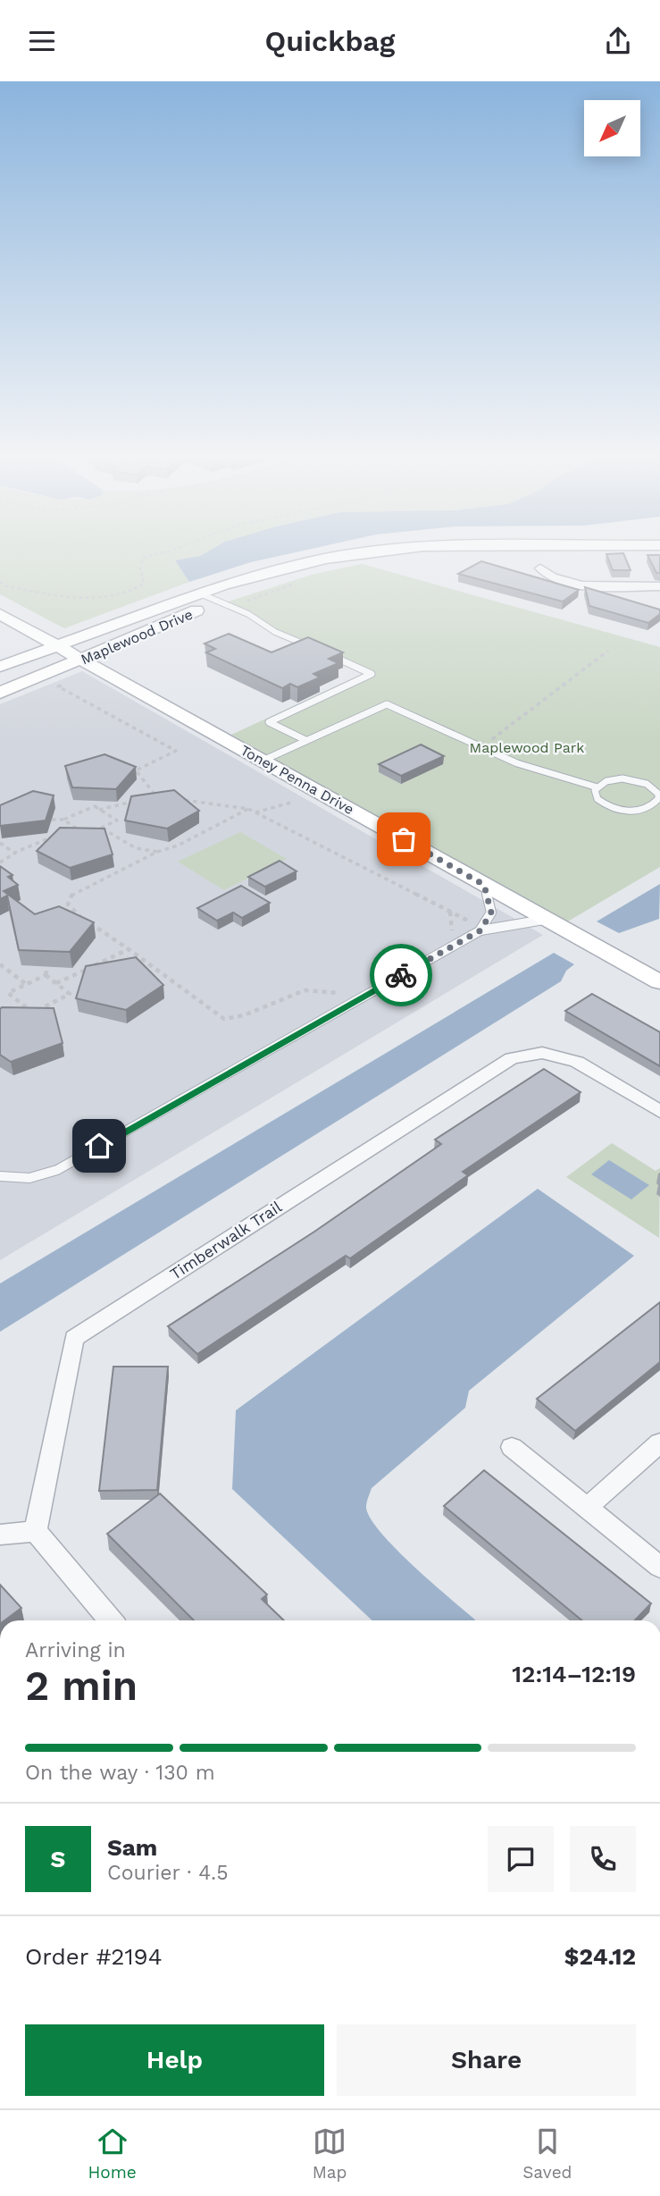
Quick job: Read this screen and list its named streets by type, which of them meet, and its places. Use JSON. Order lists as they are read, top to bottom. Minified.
{"streets":{"street":["Maplewood Drive","Toney Penna Drive","Timberwalk Trail"]},"crossings":[["Maplewood Drive","Toney Penna Drive"]],"parks":["Maplewood Park"],"north":"bottom left","page":{"header":"Quickbag","heading":["2 min","Arriving in","12:14–12:19"],"panel":["Sam","Courier · 4.5","Order #2194","$24.12"],"bar":"On the way · 130 m","round":"S","buttons":["Help","Share"],"tabs":["Home","Map","Saved"]}}
